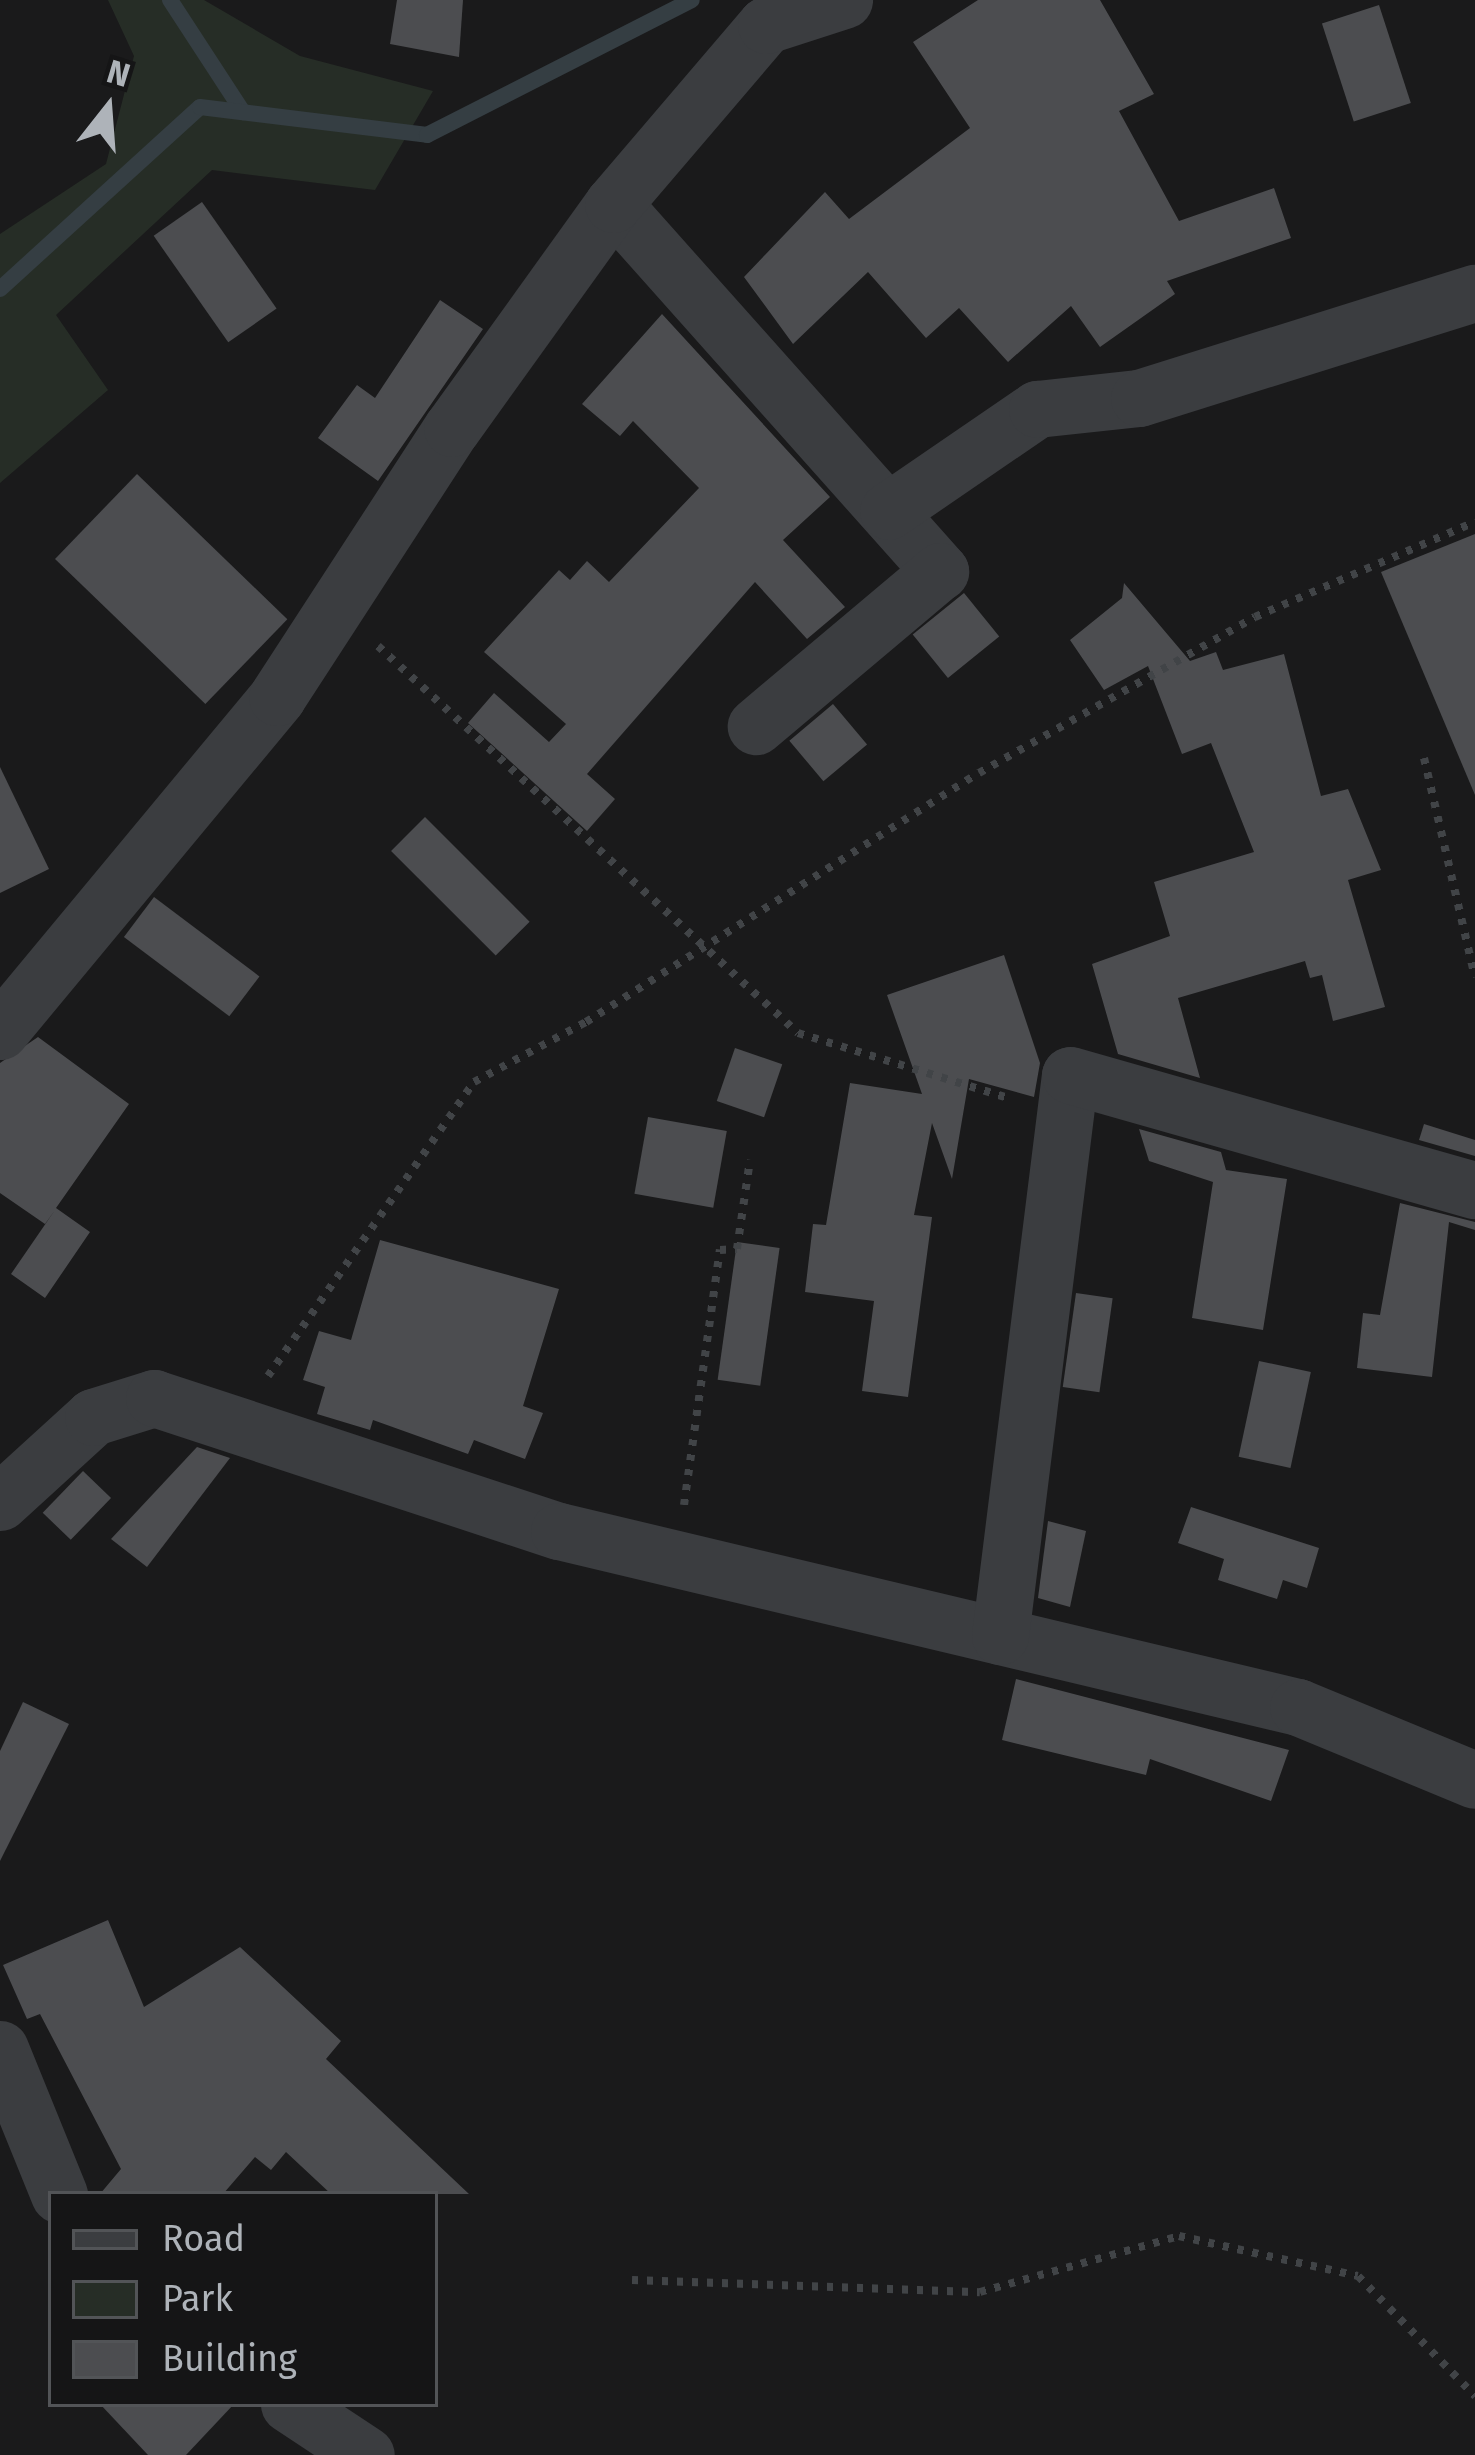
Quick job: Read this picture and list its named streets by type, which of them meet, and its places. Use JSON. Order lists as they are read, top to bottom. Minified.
{"legend":["Road","Park","Building"],"north":"top"}
